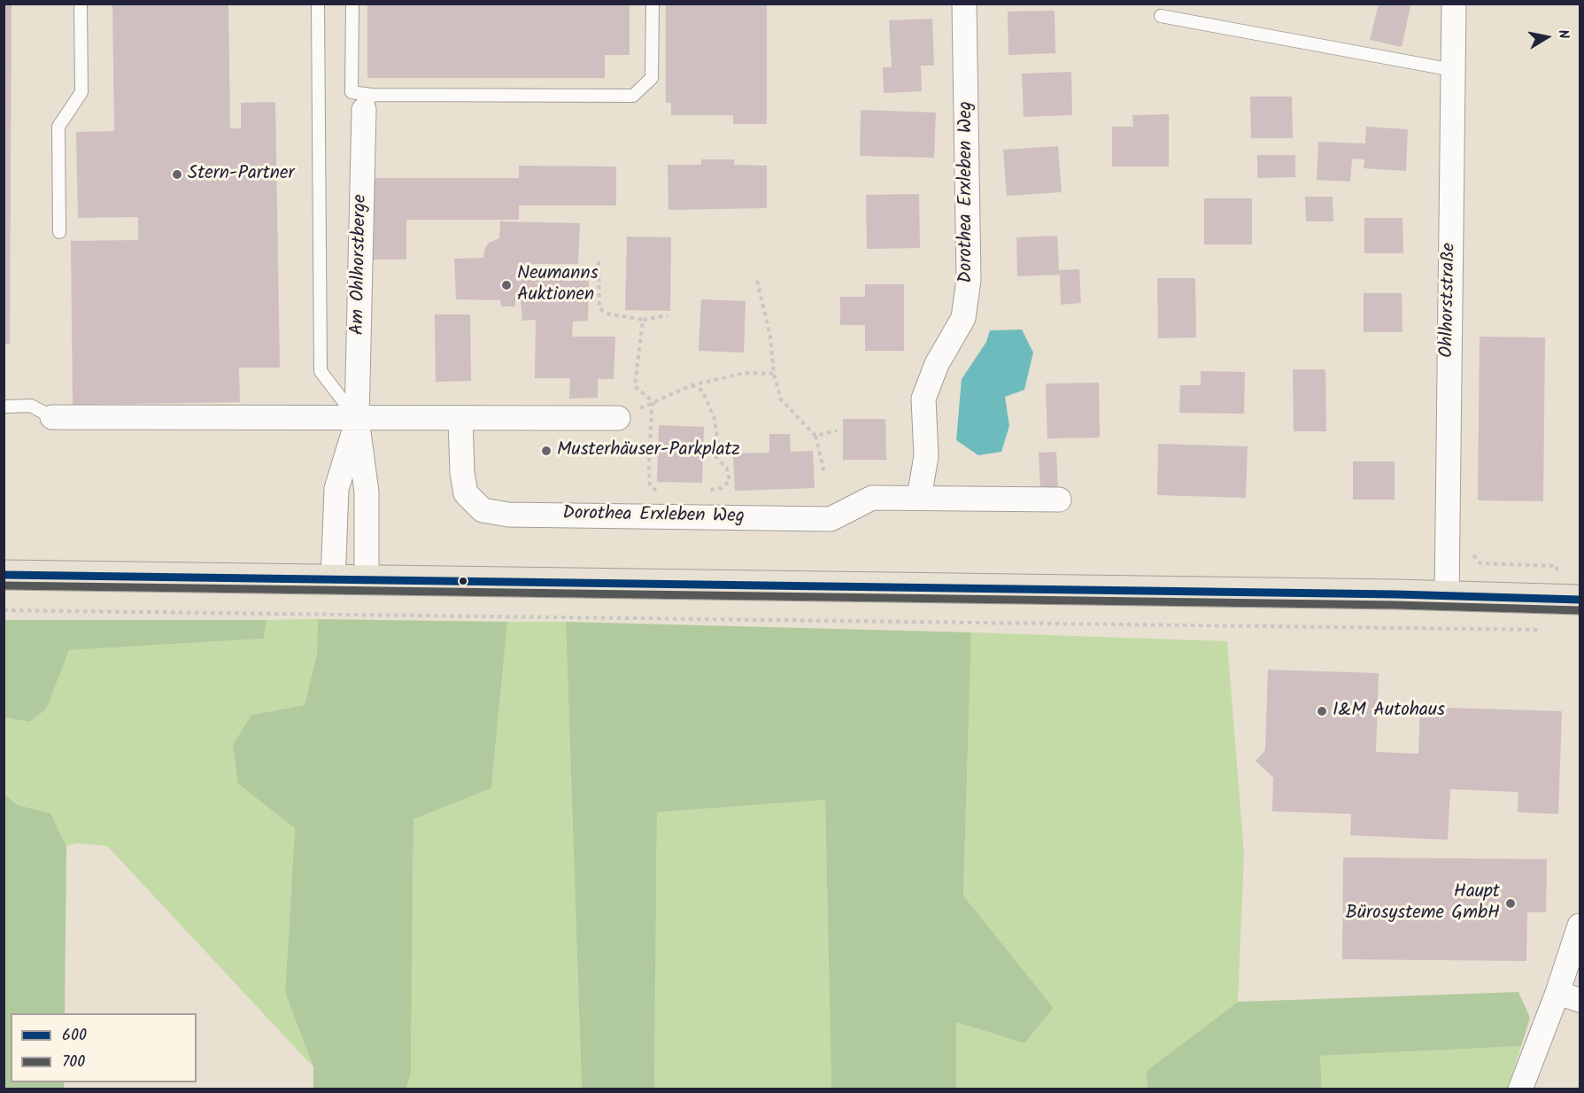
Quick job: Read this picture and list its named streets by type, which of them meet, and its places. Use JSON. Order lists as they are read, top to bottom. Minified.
{"streets":{"street":["Dorothea Erxleben Weg","Am Ohlhorstberge","Ohlhorststraße"]},"places":["Stern-Partner","Neumanns Auktionen","Musterhäuser-Parkplatz","I&M Autohaus","Haupt Bürosysteme GmbH"],"lines":["transit line 600","transit line 700"],"legend":["600","700"],"north":"right"}
